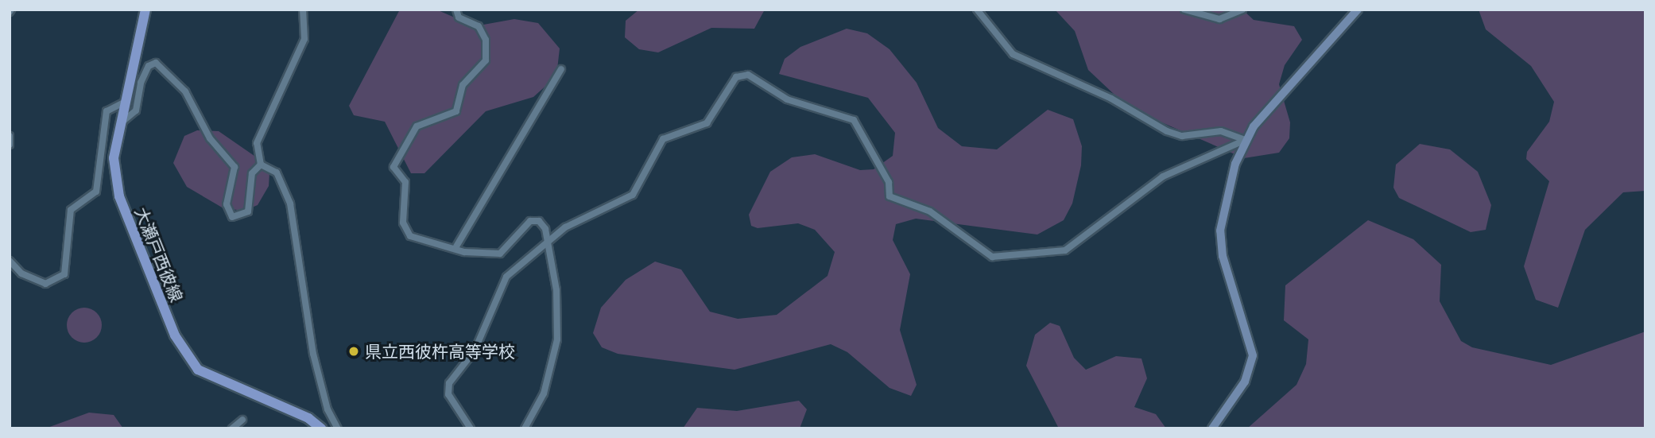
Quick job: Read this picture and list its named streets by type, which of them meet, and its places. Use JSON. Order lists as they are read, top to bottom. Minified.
{"streets":{"main road":["大瀬戸西彼線"]},"places":["県立西彼杵高等学校"]}
